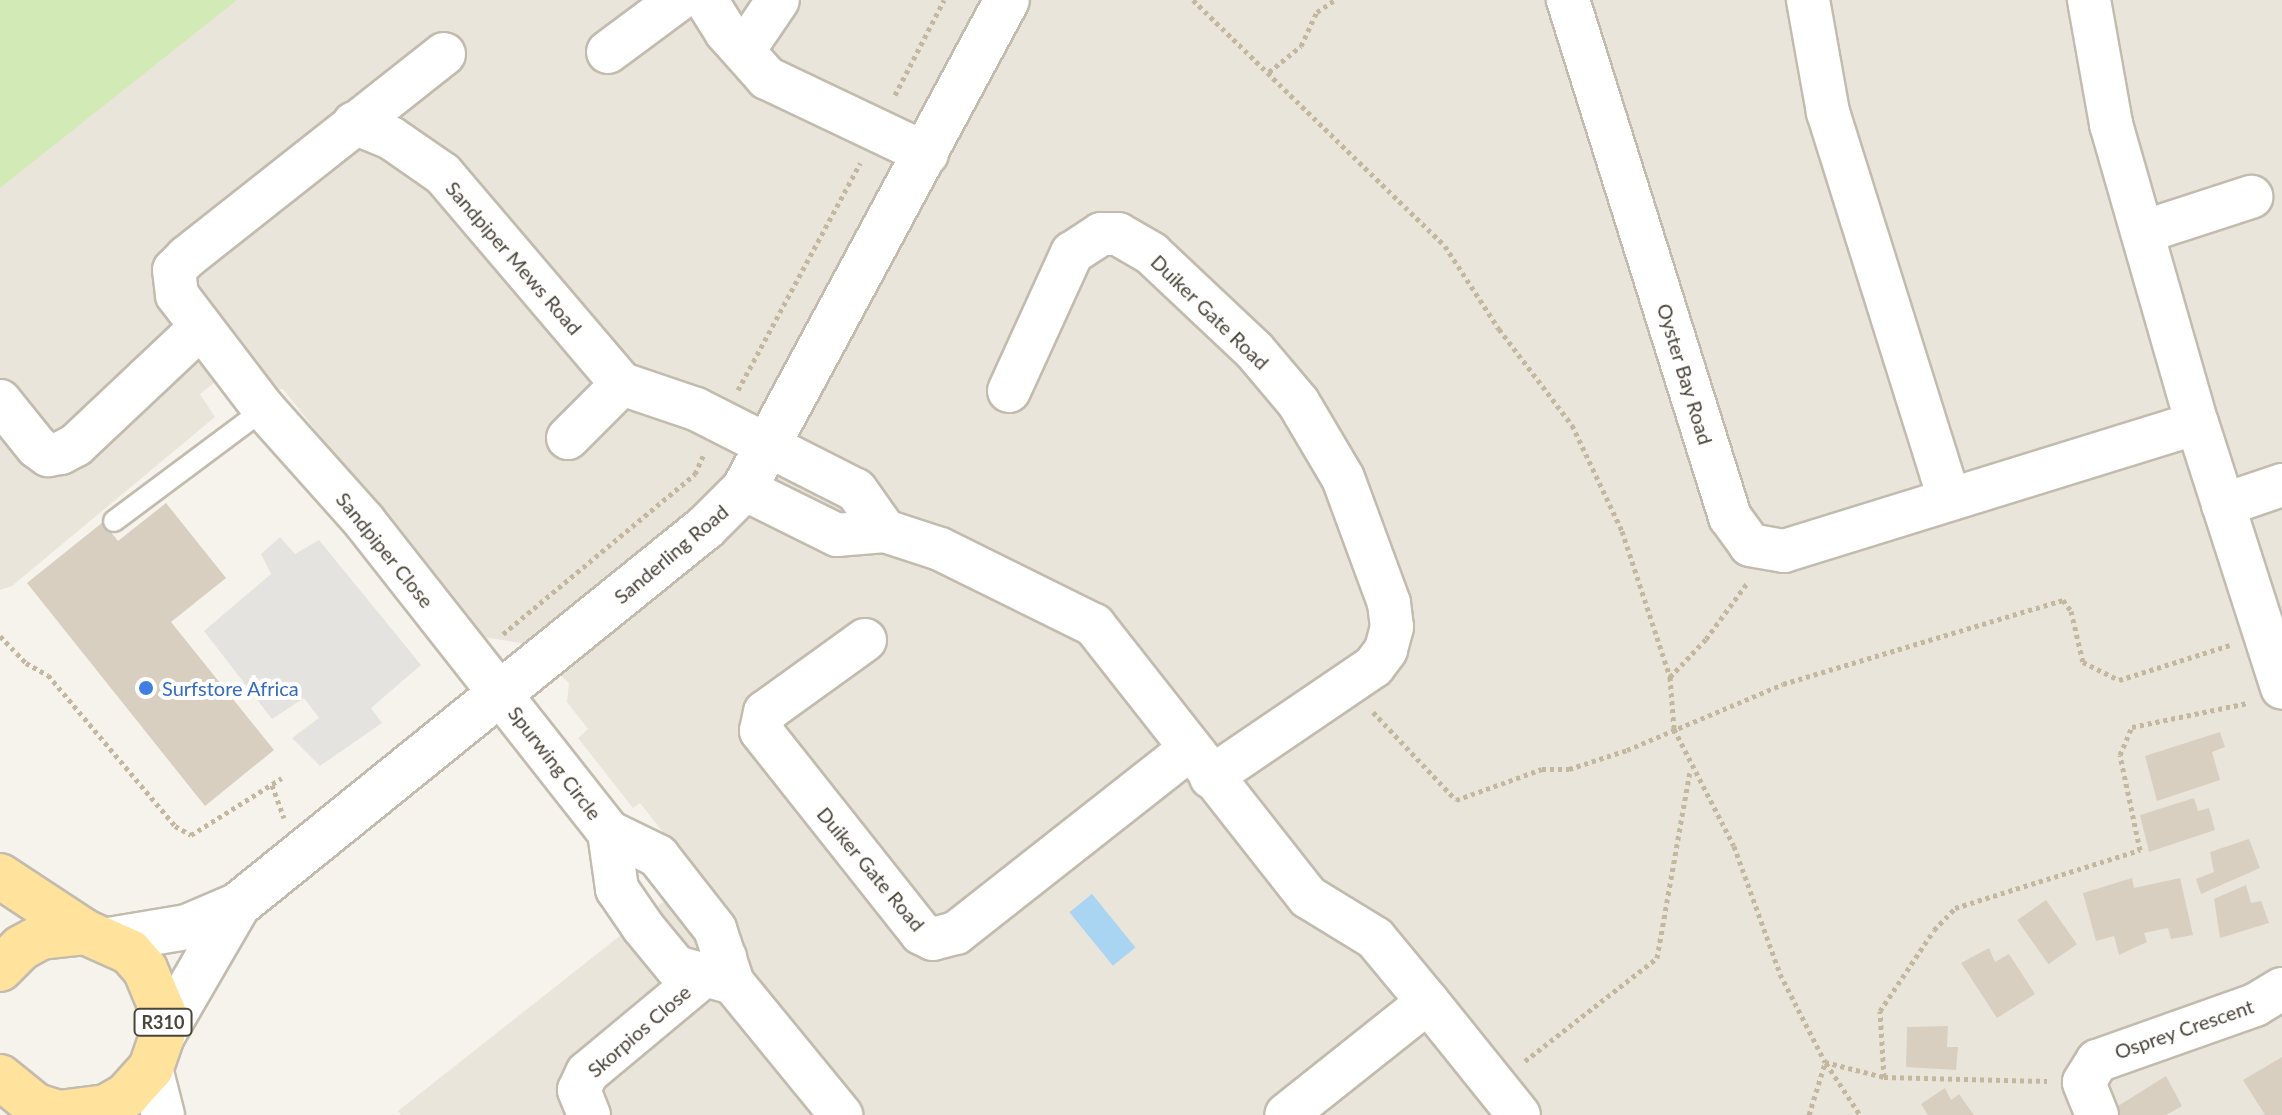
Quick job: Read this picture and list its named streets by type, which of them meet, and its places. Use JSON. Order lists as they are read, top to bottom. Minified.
{"streets":{"main road":["R310"],"street":["Sandpiper Mews Road","Duiker Gate Road","Oyster Bay Road","Sandpiper Close","Sanderling Road","Spurwing Circle","Osprey Crescent","Skorpios Close"]},"crossings":[["Sandpiper Close","Sanderling Road"],["Sandpiper Close","Spurwing Circle"],["Sanderling Road","Spurwing Circle"],["Sanderling Road","R310"],["Spurwing Circle","Skorpios Close"]],"places":["Surfstore Africa"]}
